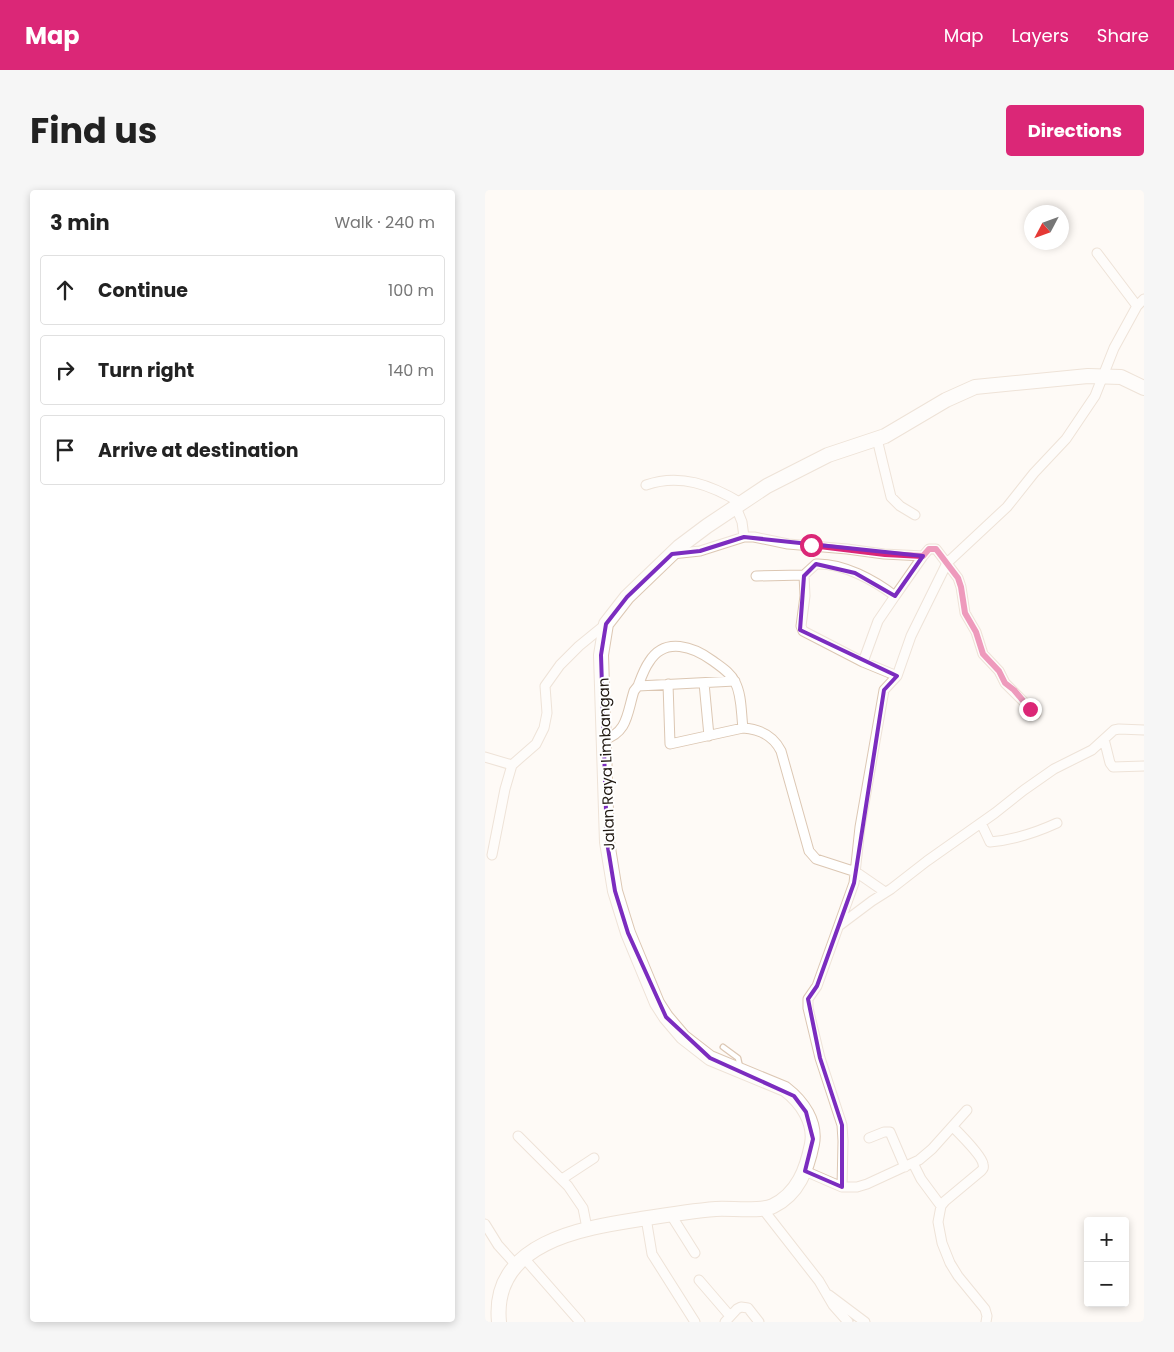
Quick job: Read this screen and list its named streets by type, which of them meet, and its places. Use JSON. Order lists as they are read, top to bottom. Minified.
{"streets":{"highway":["Jalan Raya Limbangan"]},"north":"bottom left","page":{"header":"Map","nav":["Map","Layers","Share"],"title":"Find us","buttons":"Directions","heading":["3 min","Walk · 240 m"],"list":[["Continue","100 m"],["Turn right","140 m"],"Arrive at destination"],"map_buttons":["+","−"]}}
